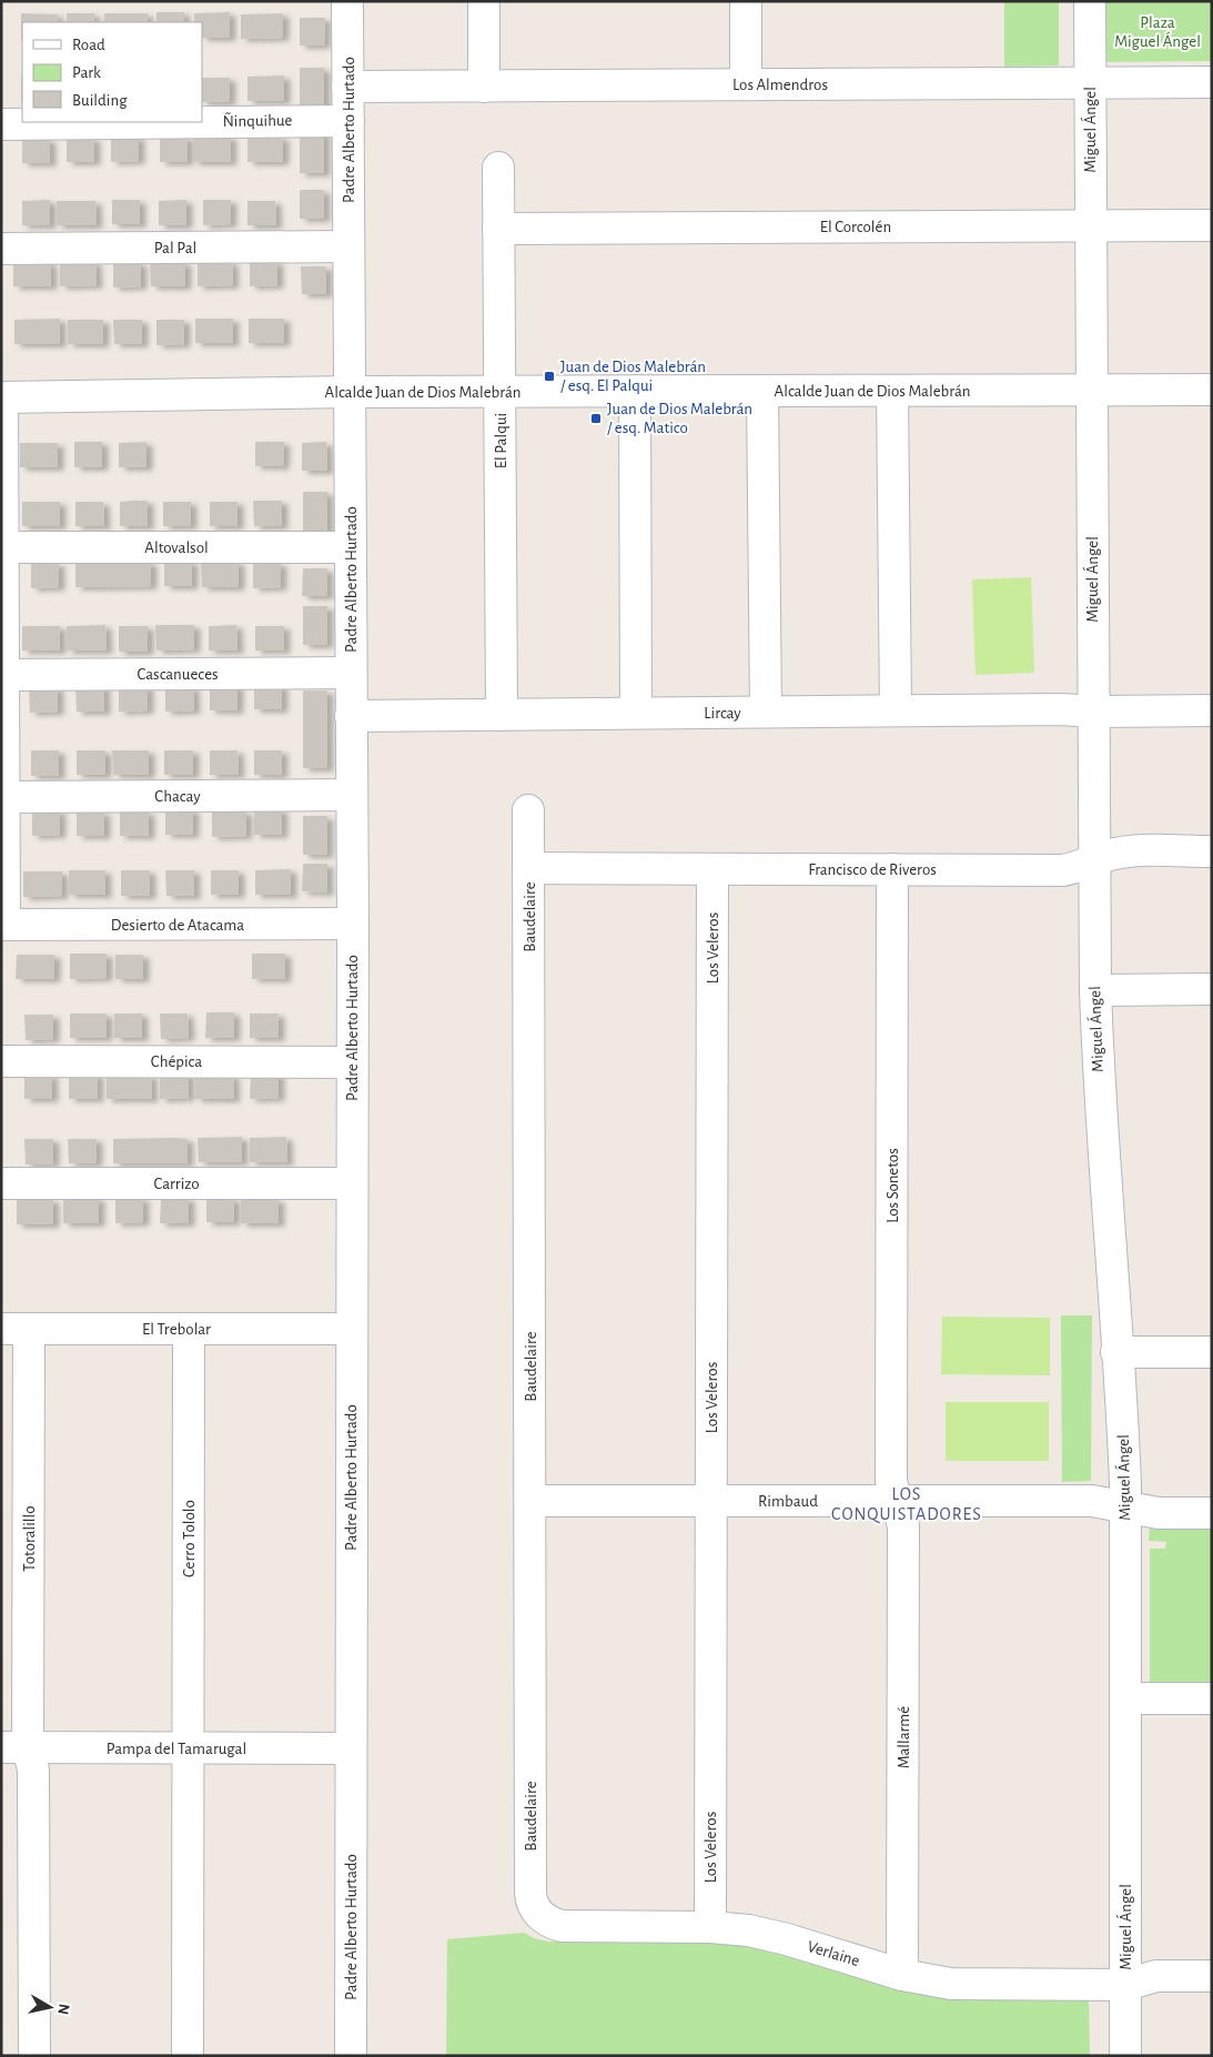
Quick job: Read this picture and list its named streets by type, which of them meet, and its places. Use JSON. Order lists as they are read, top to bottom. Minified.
{"streets":{"street":["Los Almendros","Ñinquihue","Padre Alberto Hurtado","Miguel Ángel","El Corcolén","Pal Pal","Alcalde Juan de Dios Malebrán","El Palqui","Altovalsol","Cascanueces","Lircay","Chacay","Francisco de Riveros","Baudelaire","Desierto de Atacama","Los Veleros","Chépica","Carrizo","Los Sonetos","El Trebolar","Rimbaud","Totoralillo","Cerro Tololo","Mallarmé","Pampa del Tamarugal","Verlaine"]},"crossings":[["Los Almendros","Padre Alberto Hurtado"],["Los Almendros","Miguel Ángel"],["Ñinquihue","Padre Alberto Hurtado"],["Padre Alberto Hurtado","Pal Pal"],["Padre Alberto Hurtado","Alcalde Juan de Dios Malebrán"],["Padre Alberto Hurtado","Altovalsol"],["Padre Alberto Hurtado","Cascanueces"],["Padre Alberto Hurtado","Lircay"],["Padre Alberto Hurtado","Chacay"],["Padre Alberto Hurtado","Desierto de Atacama"],["Padre Alberto Hurtado","Chépica"],["Padre Alberto Hurtado","Carrizo"],["Padre Alberto Hurtado","El Trebolar"],["Padre Alberto Hurtado","Pampa del Tamarugal"],["Miguel Ángel","El Corcolén"],["Miguel Ángel","Alcalde Juan de Dios Malebrán"],["Miguel Ángel","Lircay"],["Miguel Ángel","Francisco de Riveros"],["Miguel Ángel","Rimbaud"],["Miguel Ángel","Verlaine"],["El Corcolén","El Palqui"],["Alcalde Juan de Dios Malebrán","El Palqui"],["El Palqui","Lircay"],["Francisco de Riveros","Baudelaire"],["Francisco de Riveros","Los Veleros"],["Francisco de Riveros","Los Sonetos"],["Baudelaire","Rimbaud"],["Baudelaire","Verlaine"],["Los Veleros","Rimbaud"],["Los Veleros","Verlaine"],["Los Sonetos","Rimbaud"],["Los Sonetos","Mallarmé"],["El Trebolar","Totoralillo"],["El Trebolar","Cerro Tololo"],["Rimbaud","Mallarmé"],["Totoralillo","Pampa del Tamarugal"],["Cerro Tololo","Pampa del Tamarugal"],["Mallarmé","Verlaine"]],"districts":["LOS CONQUISTADORES"],"parks":["Plaza Miguel Ángel"],"places":{"transit":["Juan de Dios Malebrán / esq. El Palqui","Juan de Dios Malebrán / esq. Matico"]},"legend":["Road","Park","Building"],"north":"right"}
